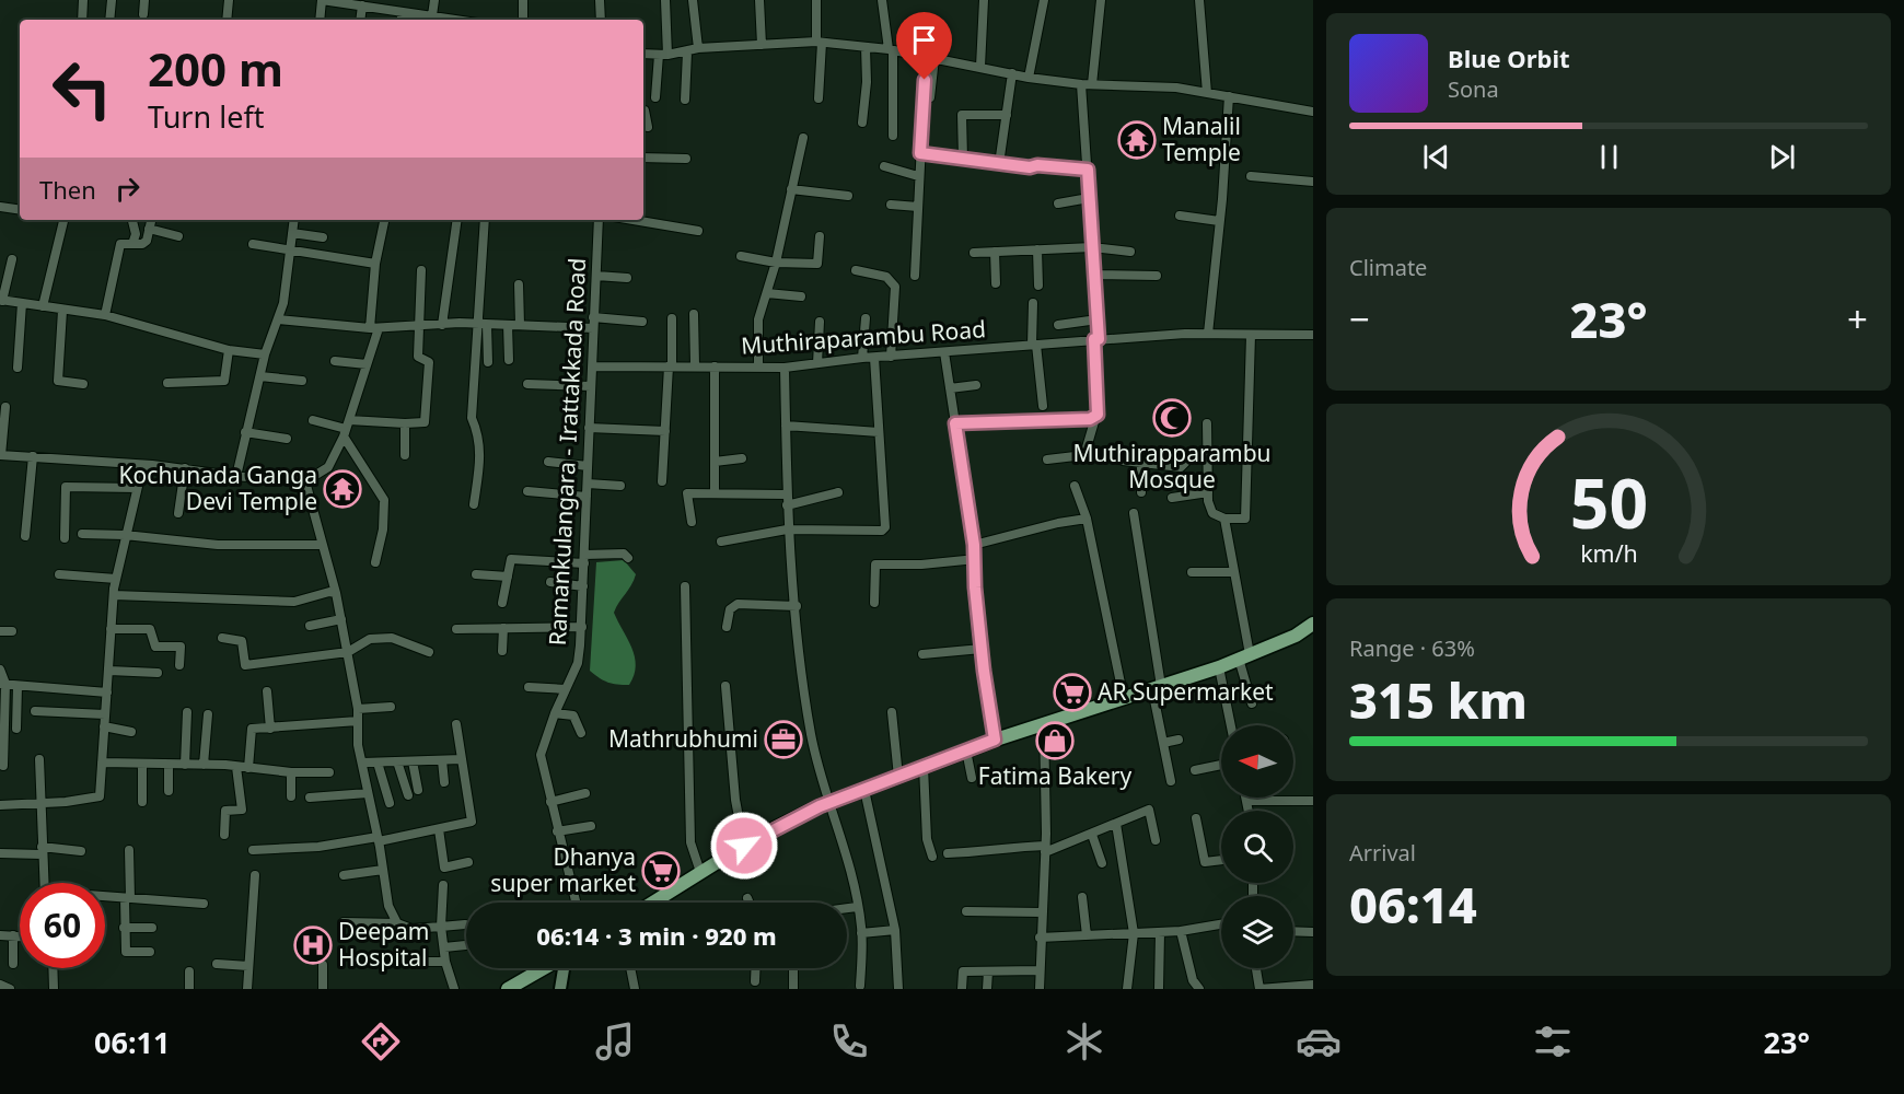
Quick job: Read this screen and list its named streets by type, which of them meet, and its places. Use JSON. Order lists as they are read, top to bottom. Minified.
{"streets":{"street":["Muthiraparambu Road","Ramankulangara - Irattakkada Road"]},"crossings":[["Muthiraparambu Road","Ramankulangara - Irattakkada Road"]],"places":{"temple":["Manalil Temple","Kochunada Ganga Devi Temple"],"mosque":["Muthirapparambu Mosque"],"supermarket":["AR Supermarket","Dhanya super market"],"office":["Mathrubhumi"],"shop":["Fatima Bakery"],"hospital":["Deepam Hospital"]},"north":"left","page":{"turn":["200 m","Turn left"],"song":["Blue Orbit","Sona"],"then":"Then","tile":["Climate",["Range · 63%","315 km"],["Arrival","06:14"]],"heat":["−","23°","+"],"limit":"60","trip":"06:14 · 3 min · 920 m","tabs":["06:11","23°"],"gauge":["50","km/h"]}}
